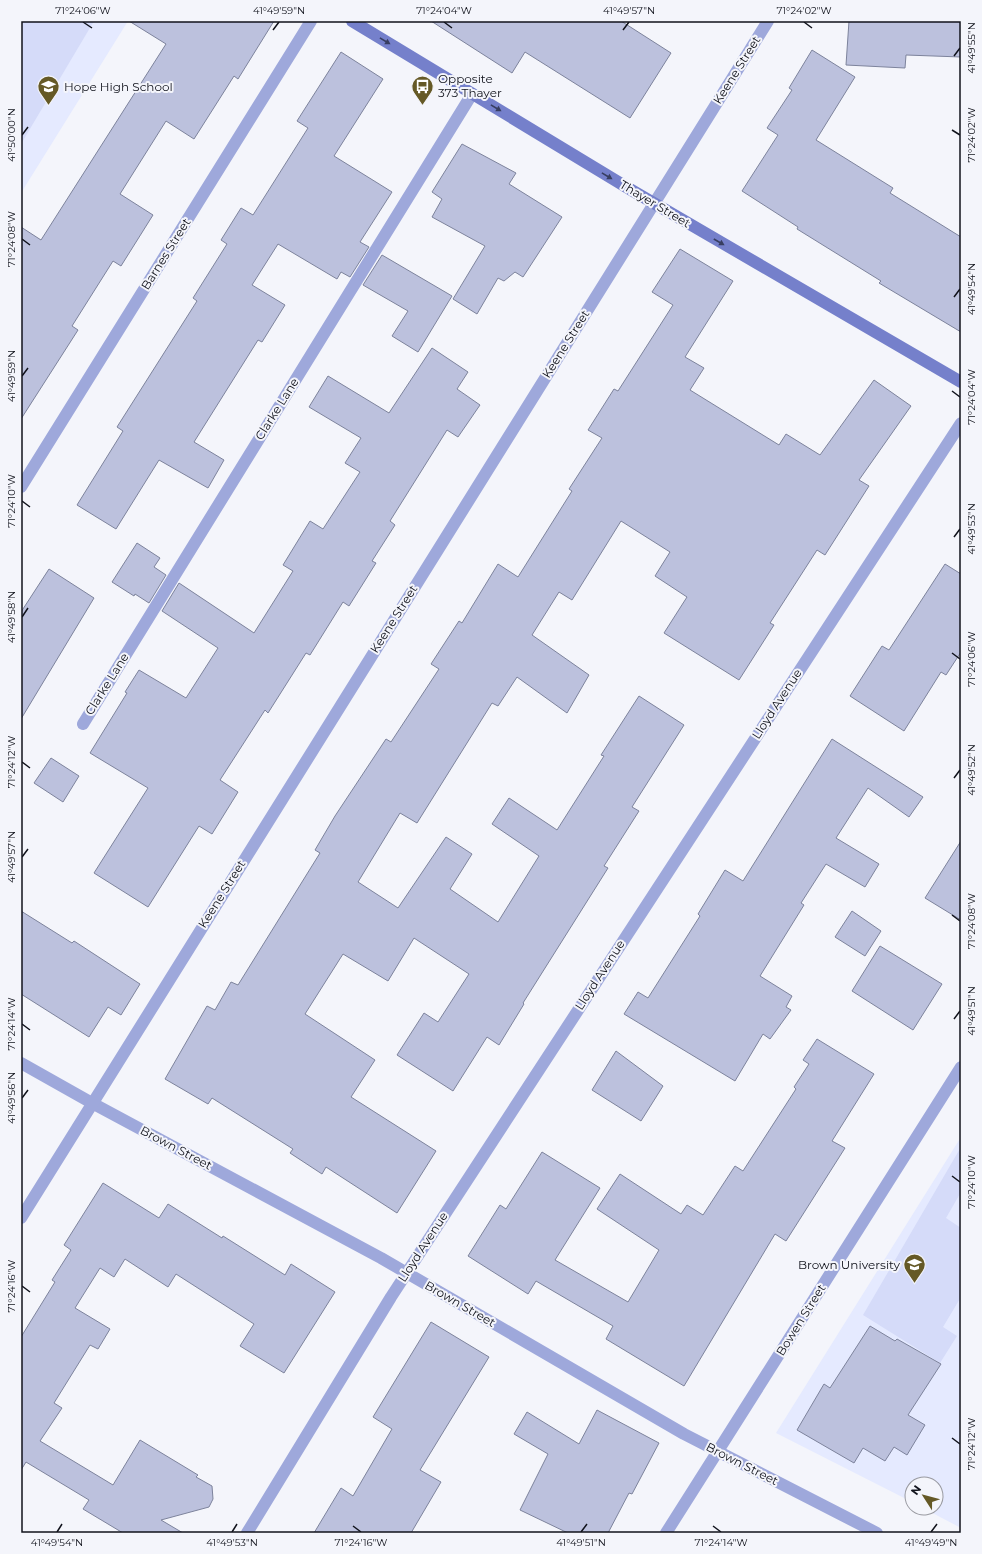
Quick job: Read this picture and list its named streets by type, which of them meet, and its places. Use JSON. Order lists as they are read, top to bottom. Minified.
{"streets":{"street":["Keene Street","Thayer Street","Barnes Street","Clarke Lane","Lloyd Avenue","Brown Street","Bowen Street"]},"crossings":[["Keene Street","Thayer Street"],["Keene Street","Brown Street"],["Thayer Street","Clarke Lane"],["Lloyd Avenue","Brown Street"],["Brown Street","Bowen Street"]],"one_way":["Thayer Street"],"places":{"bus stop":["Opposite 373 Thayer"],"school or university":["Hope High School","Brown University"]},"north":"top left","coordinates":["71°24'06\"W","41°49'59\"N","71°24'04\"W","41°49'57\"N","71°24'02\"W","41°49'55\"N","41°50'00\"N","71°24'08\"W","41°49'54\"N","71°24'10\"W","41°49'53\"N","41°49'58\"N","71°24'12\"W","41°49'52\"N","41°49'51\"N","71°24'14\"W","41°49'56\"N","71°24'16\"W","41°49'49\"N"]}
